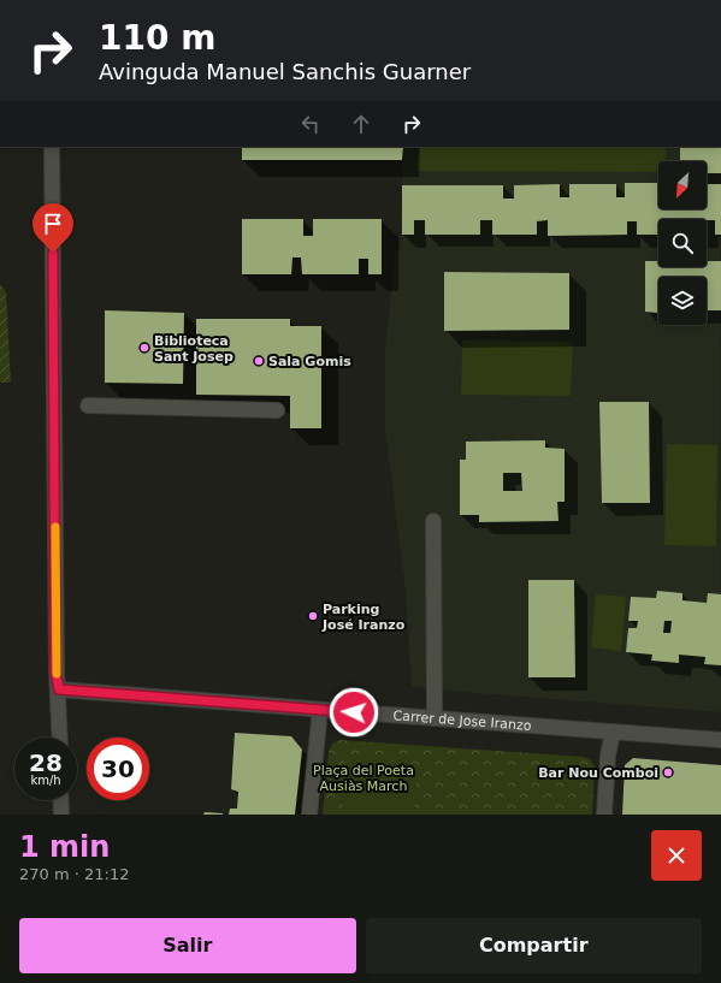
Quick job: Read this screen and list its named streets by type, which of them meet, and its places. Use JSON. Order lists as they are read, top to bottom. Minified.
{"streets":{"street":["Carrer de Jose Iranzo"]},"parks":["Plaça del Poeta Ausiàs March"],"places":["Biblioteca Sant Josep","Sala Gomis","Parking José Iranzo","Bar Nou Comboi"],"north":"bottom left","page":{"turn":["110 m","Avinguda Manuel Sanchis Guarner"],"speed":"28 km/h","limit":"30","heading":["1 min","270 m · 21:12"],"buttons":["Salir","Compartir"]}}
